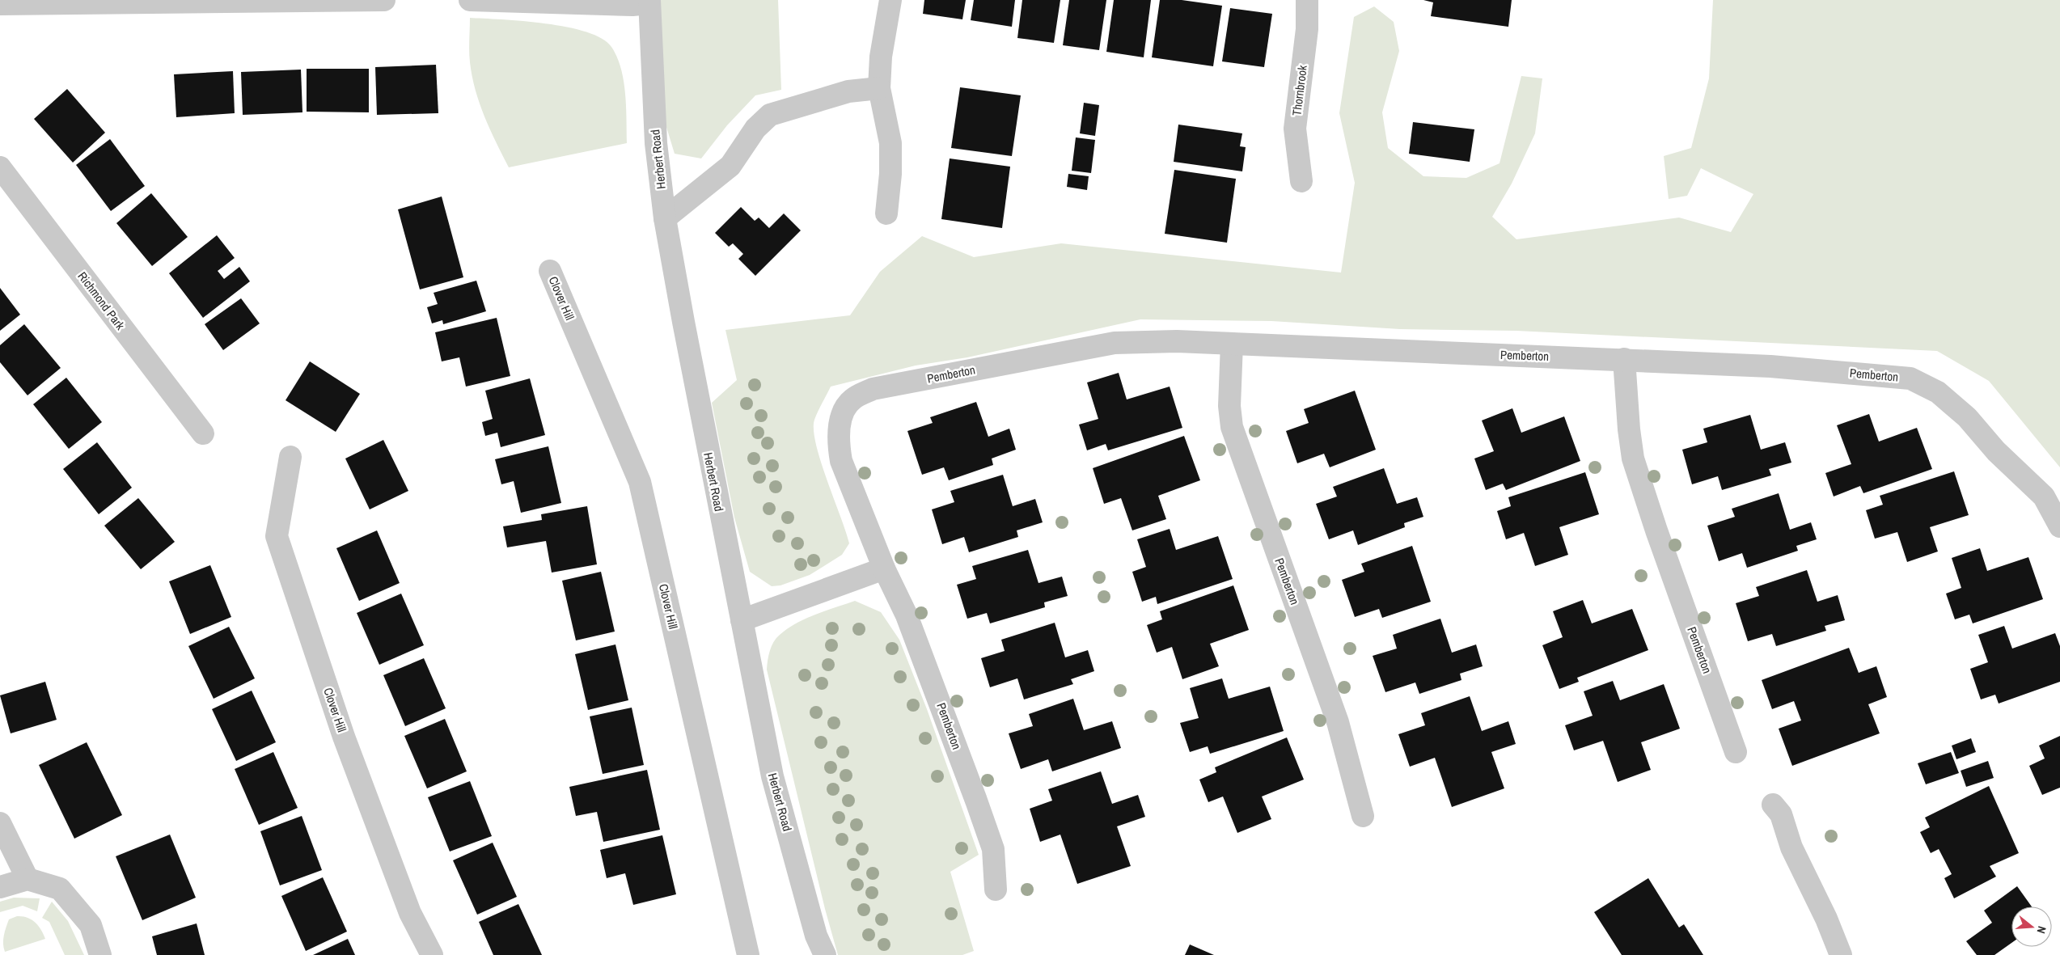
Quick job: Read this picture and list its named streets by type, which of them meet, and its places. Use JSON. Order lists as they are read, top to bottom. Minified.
{"streets":{"street":["Thornbrook","Herbert Road","Clover Hill","Richmond Park","Pemberton"]},"north":"right"}
